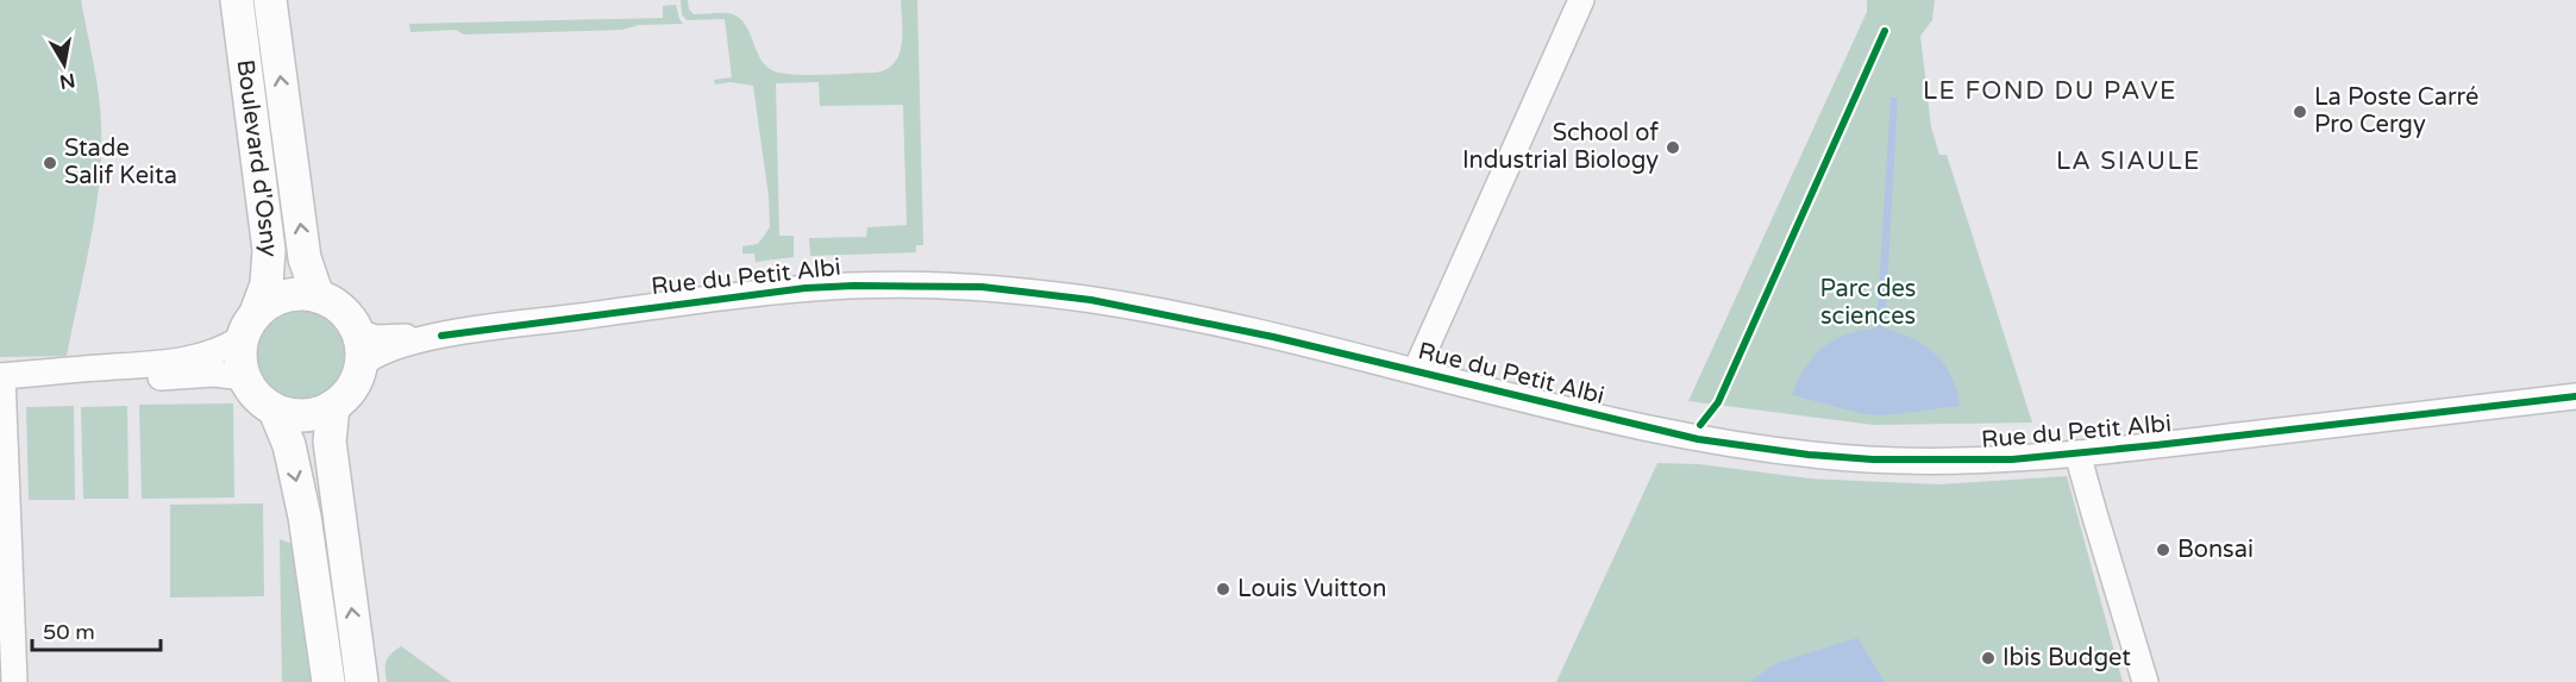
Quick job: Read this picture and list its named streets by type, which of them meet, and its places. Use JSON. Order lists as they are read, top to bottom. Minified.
{"streets":{"main road":["Boulevard d'Osny"],"street":["Rue du Petit Albi"]},"crossings":[["Boulevard d'Osny","Rue du Petit Albi"]],"districts":["LE FOND DU PAVE","LA SIAULE"],"parks":["Parc des sciences"],"places":["La Poste Carré Pro Cergy","School of Industrial Biology","Stade Salif Keita","Bonsai","Louis Vuitton","Ibis Budget"],"scale_bar":"50 m","north":"bottom"}
